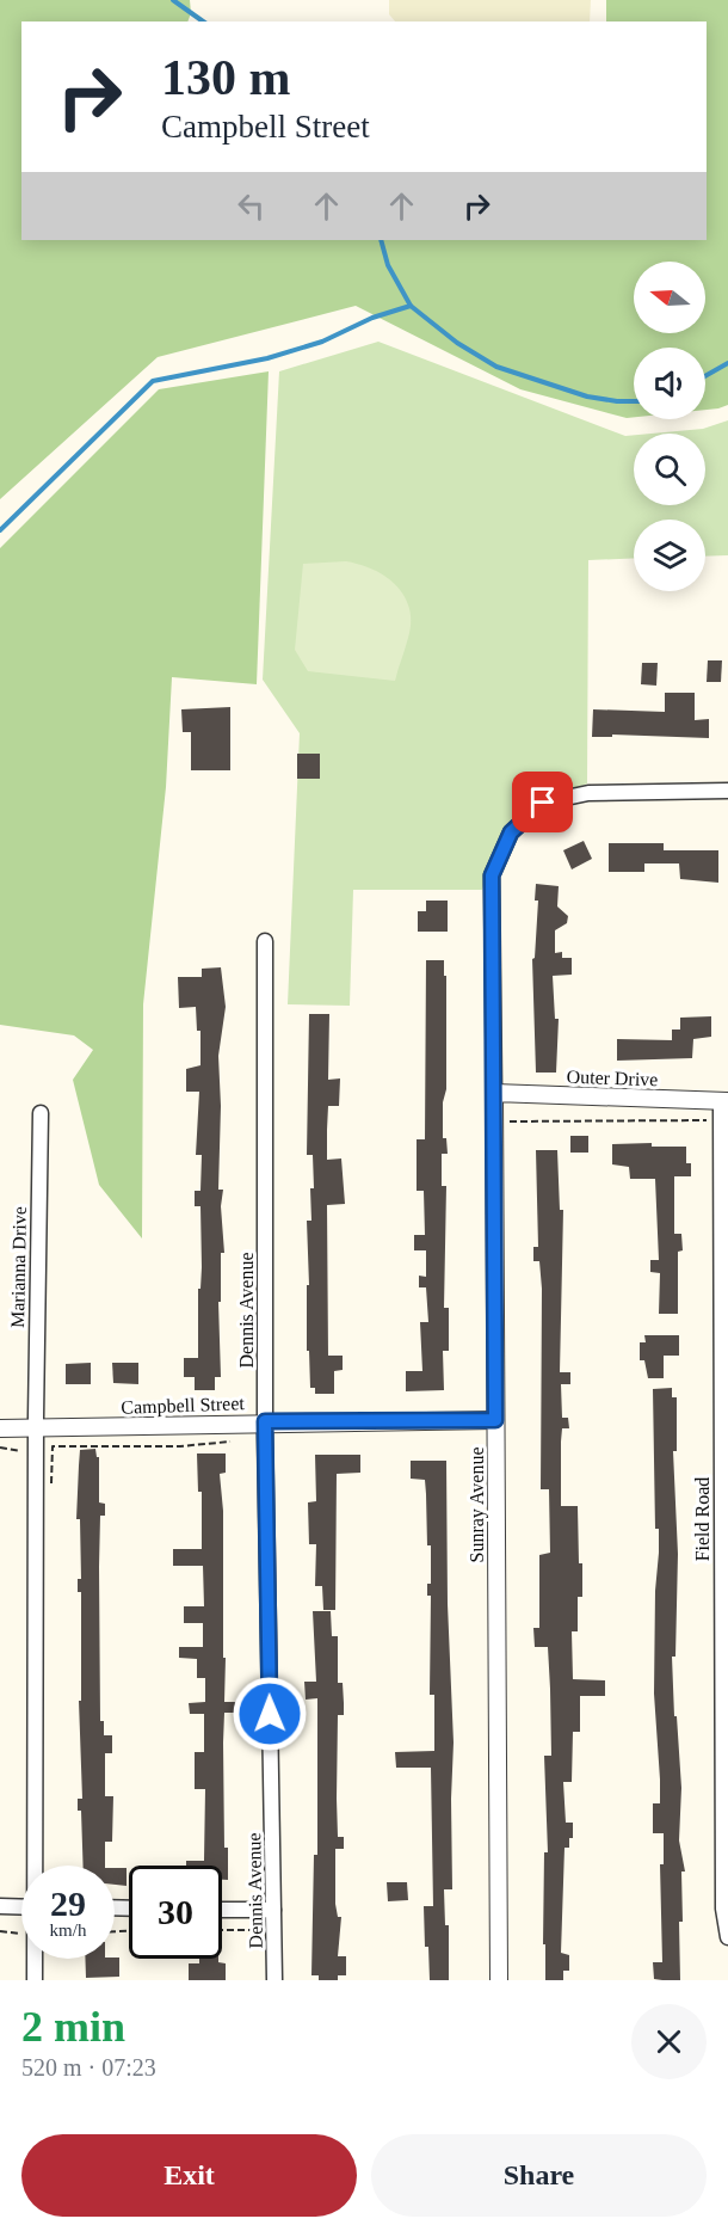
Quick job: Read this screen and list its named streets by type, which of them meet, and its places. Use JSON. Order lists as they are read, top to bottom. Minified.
{"streets":{"street":["Outer Drive","Marianna Drive","Dennis Avenue","Campbell Street","Sunray Avenue","Field Road"]},"crossings":[["Outer Drive","Sunray Avenue"],["Outer Drive","Field Road"],["Marianna Drive","Campbell Street"],["Dennis Avenue","Campbell Street"],["Campbell Street","Sunray Avenue"]],"north":"left","page":{"turn":["130 m","Campbell Street"],"speed":"29 km/h","limit":"30","heading":["2 min","520 m · 07:23"],"buttons":["Exit","Share"]}}
